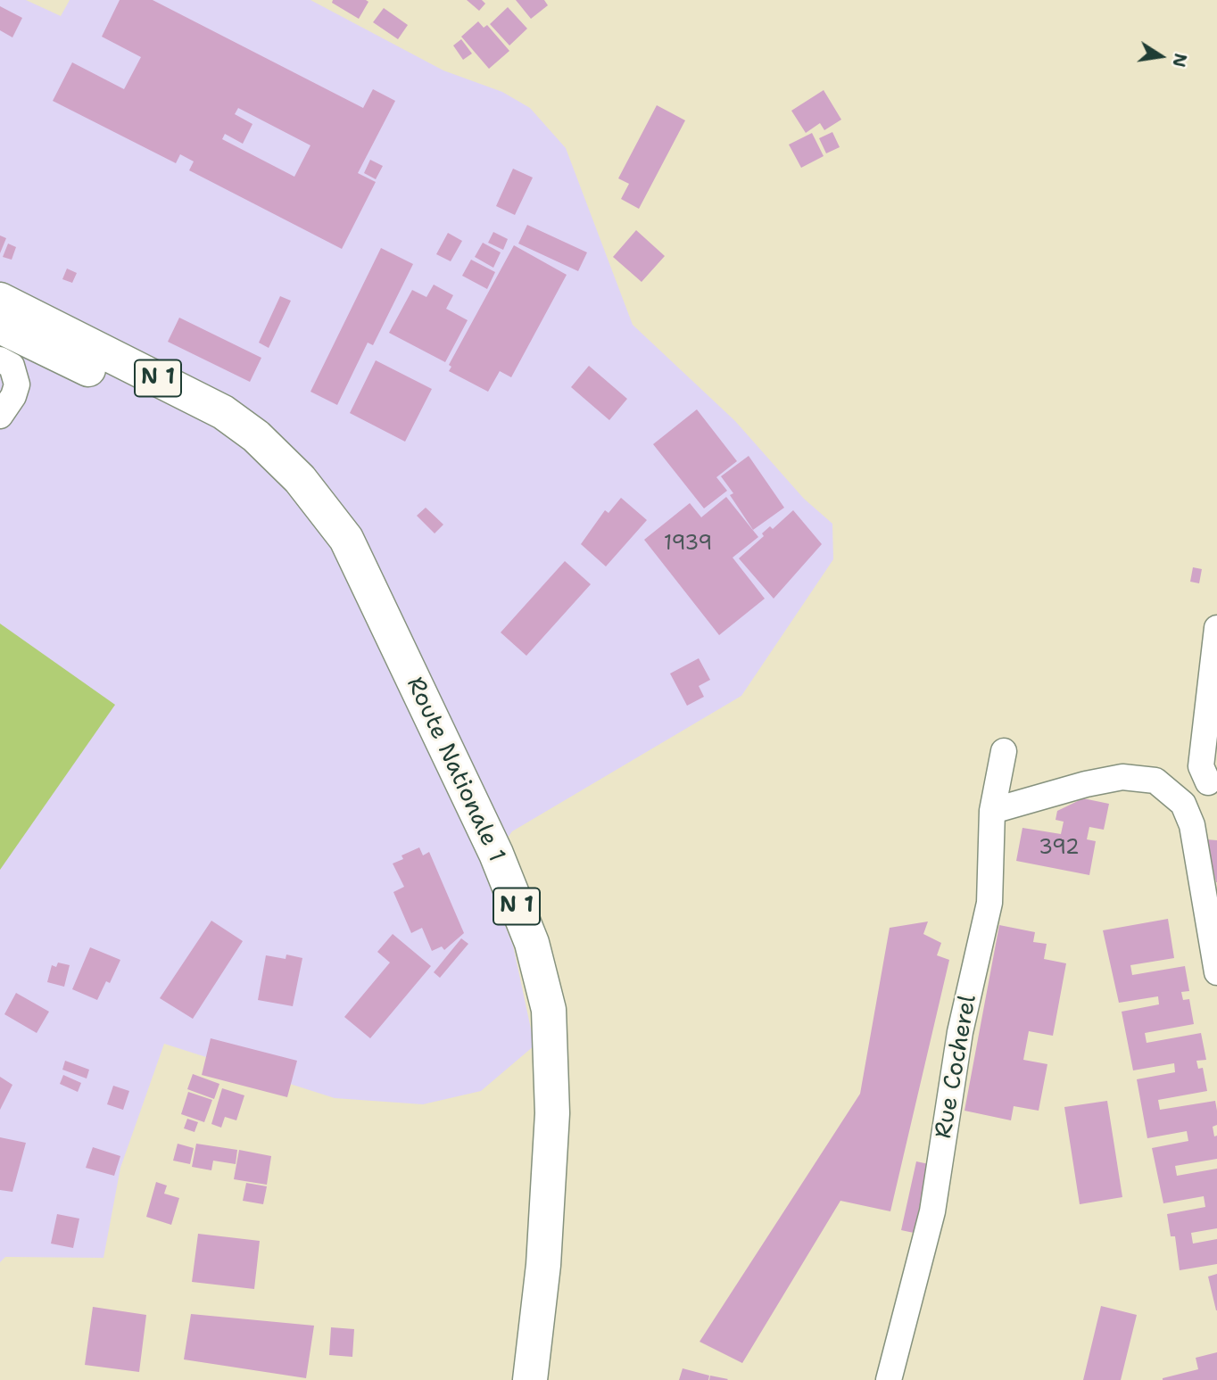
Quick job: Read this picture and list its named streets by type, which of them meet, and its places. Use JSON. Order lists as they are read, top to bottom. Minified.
{"streets":{"main road":["N 1","Route Nationale 1"],"street":["Rue Cocherel"]},"house_numbers":["1939","392"],"north":"right"}
